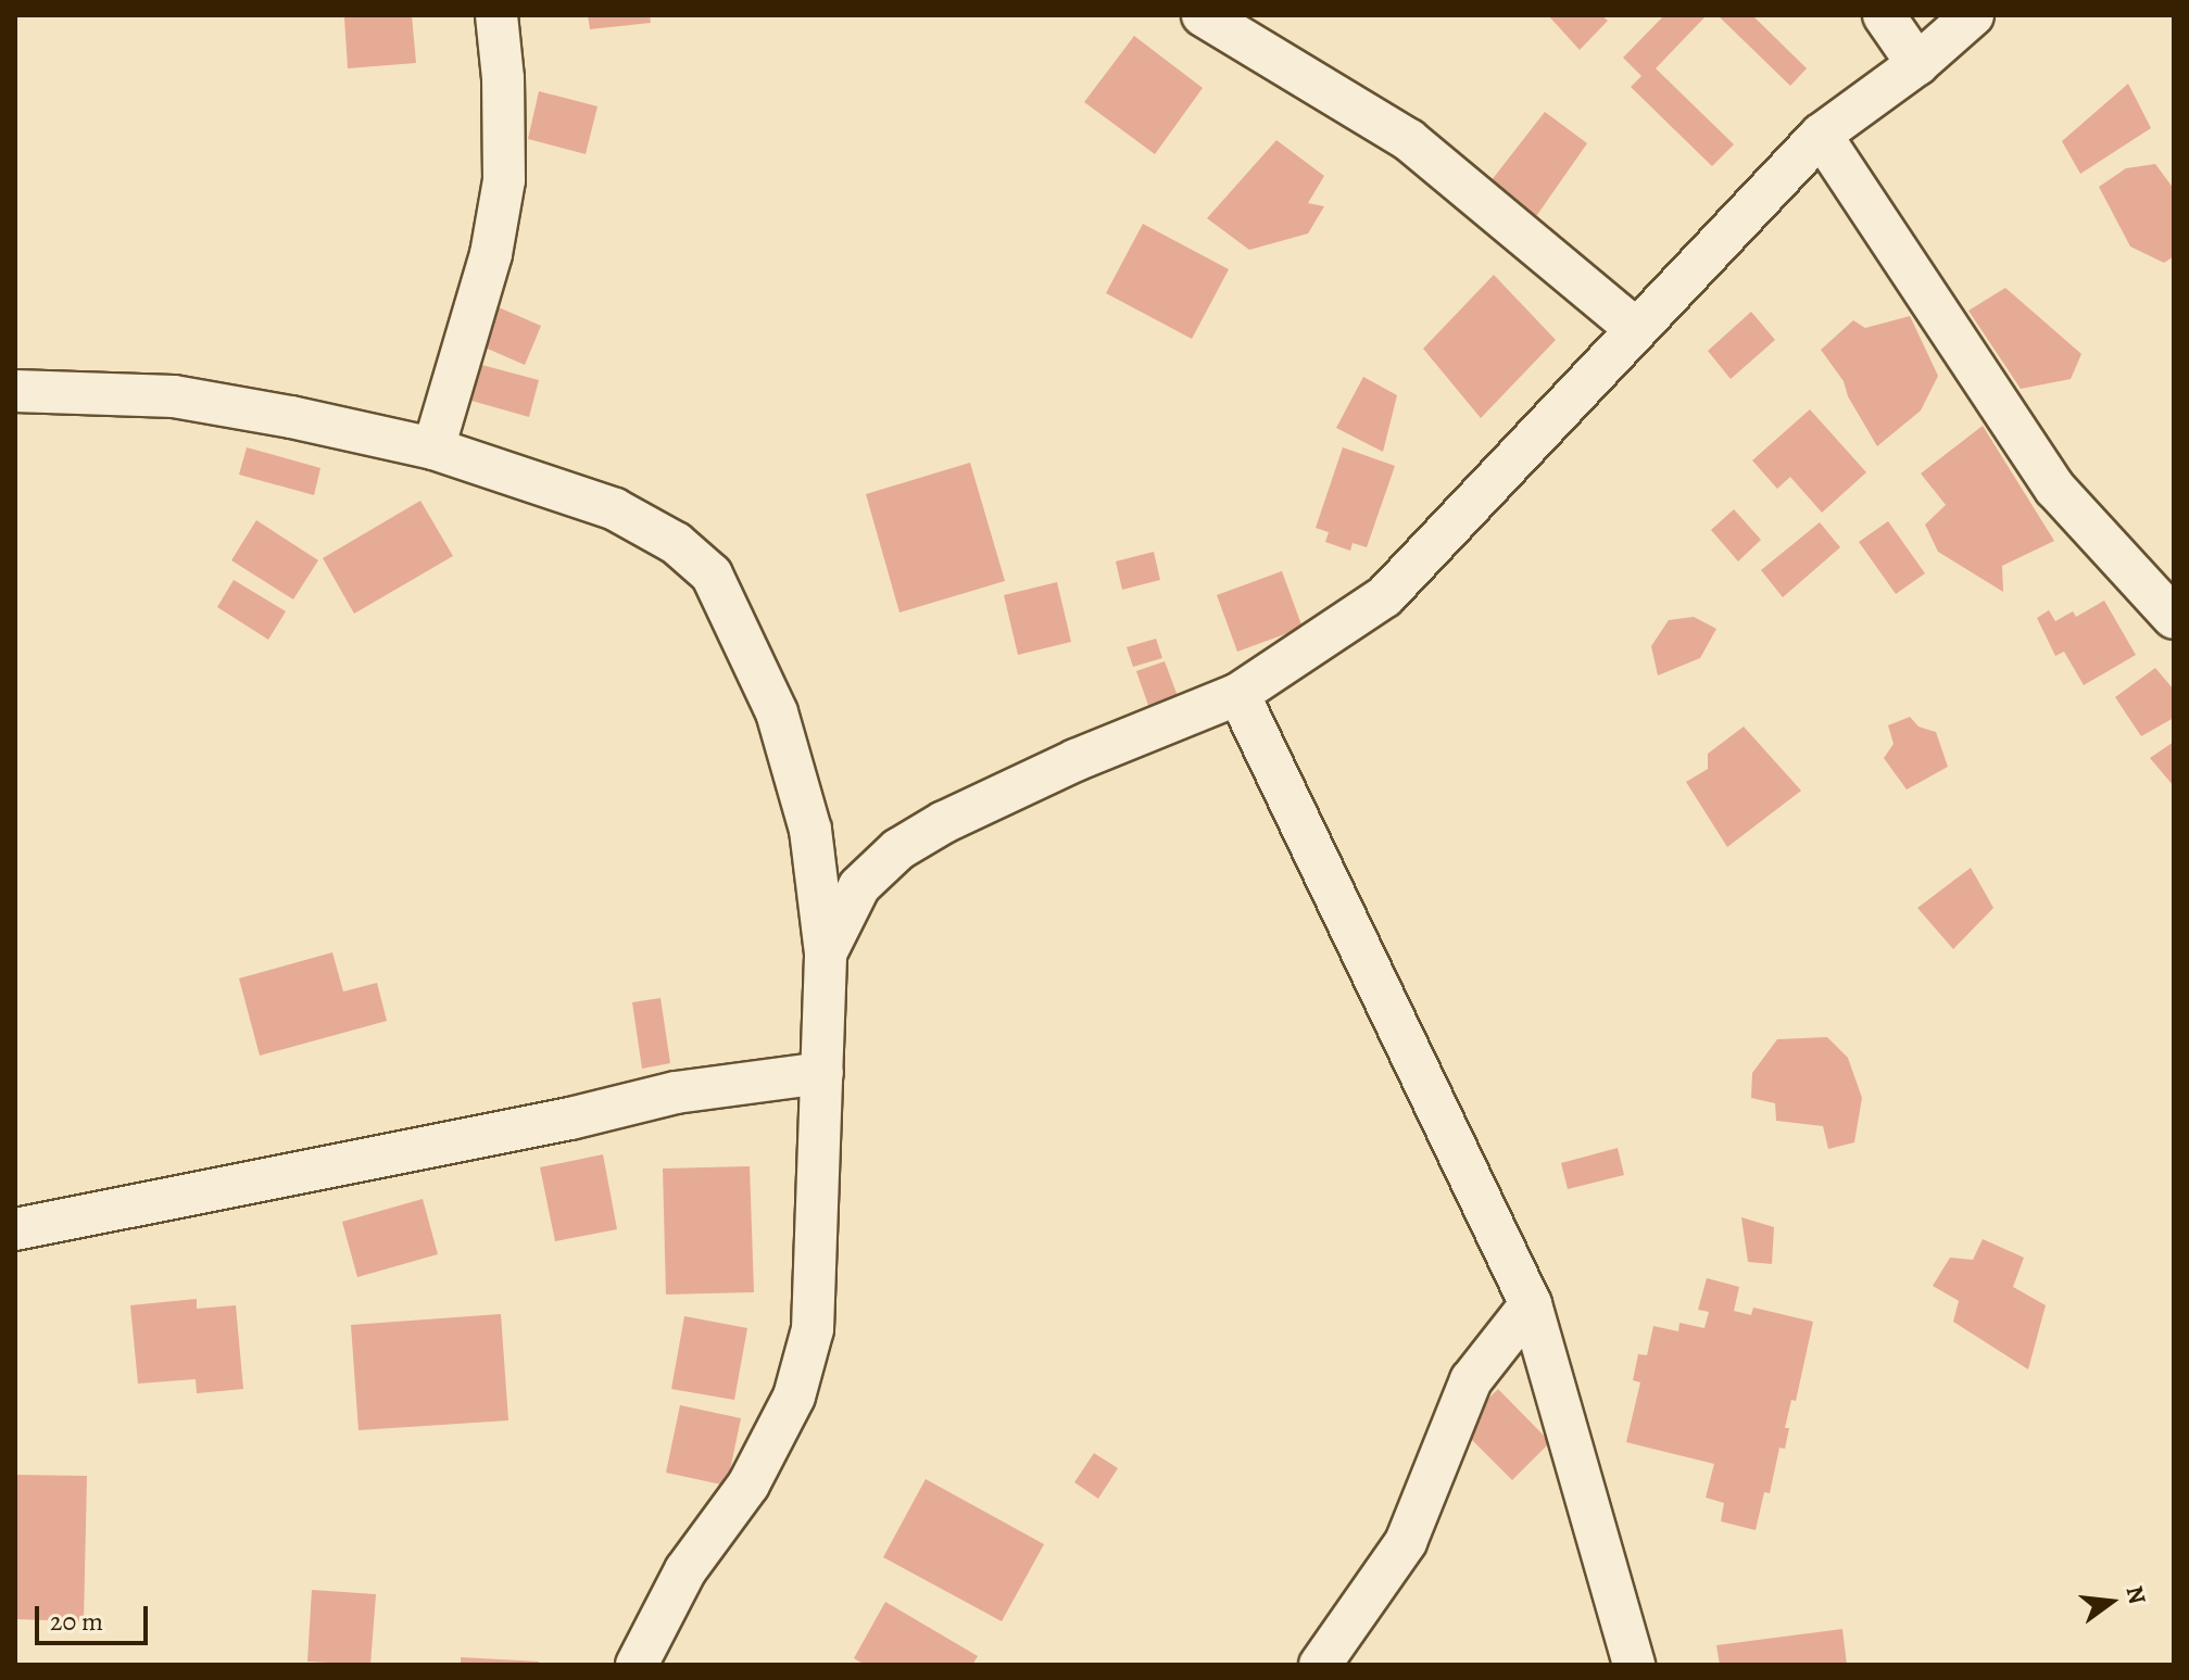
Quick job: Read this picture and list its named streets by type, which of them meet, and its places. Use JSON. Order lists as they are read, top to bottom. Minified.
{"scale_bar":"20 m","north":"right"}
